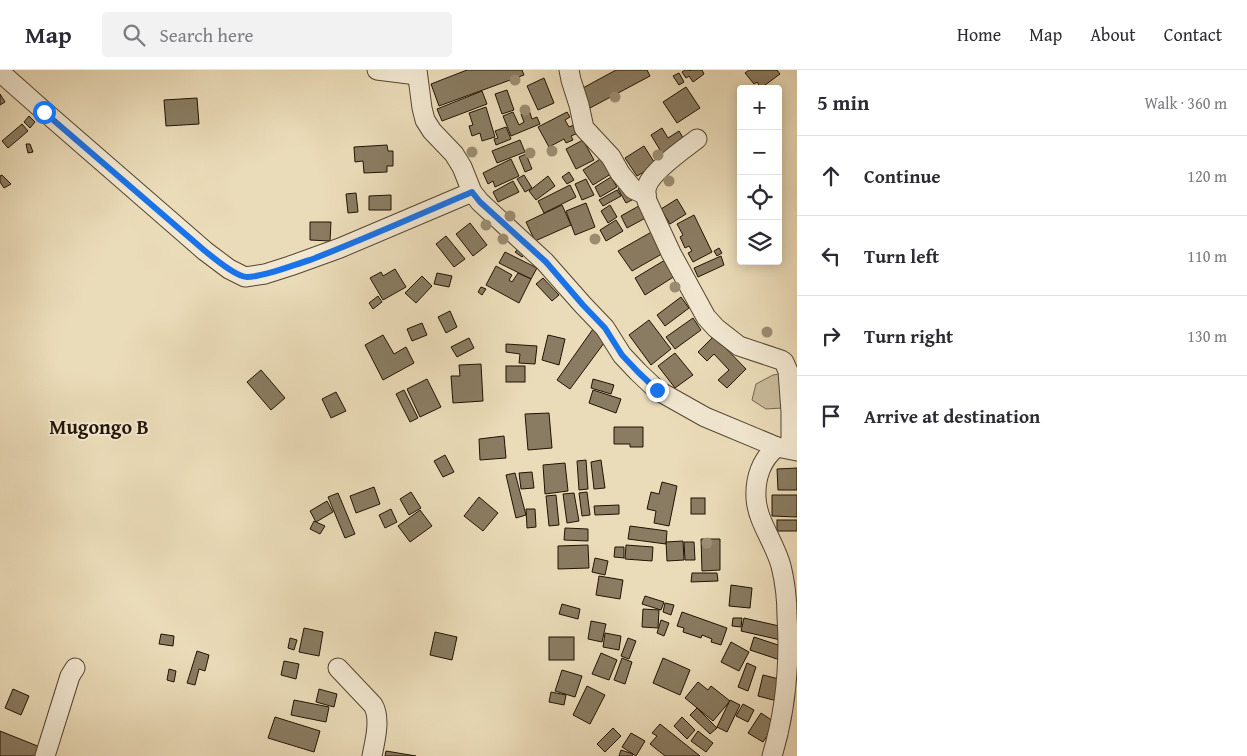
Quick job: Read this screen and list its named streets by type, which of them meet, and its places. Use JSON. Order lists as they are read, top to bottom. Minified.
{"districts":["Mugongo B"],"page":{"header":"Map","search":"Search here","nav":["Home","Map","About","Contact"],"heading":["5 min","Walk · 360 m"],"map_buttons":["+","−"],"list":[["Continue","120 m"],["Turn left","110 m"],["Turn right","130 m"],"Arrive at destination"]}}
